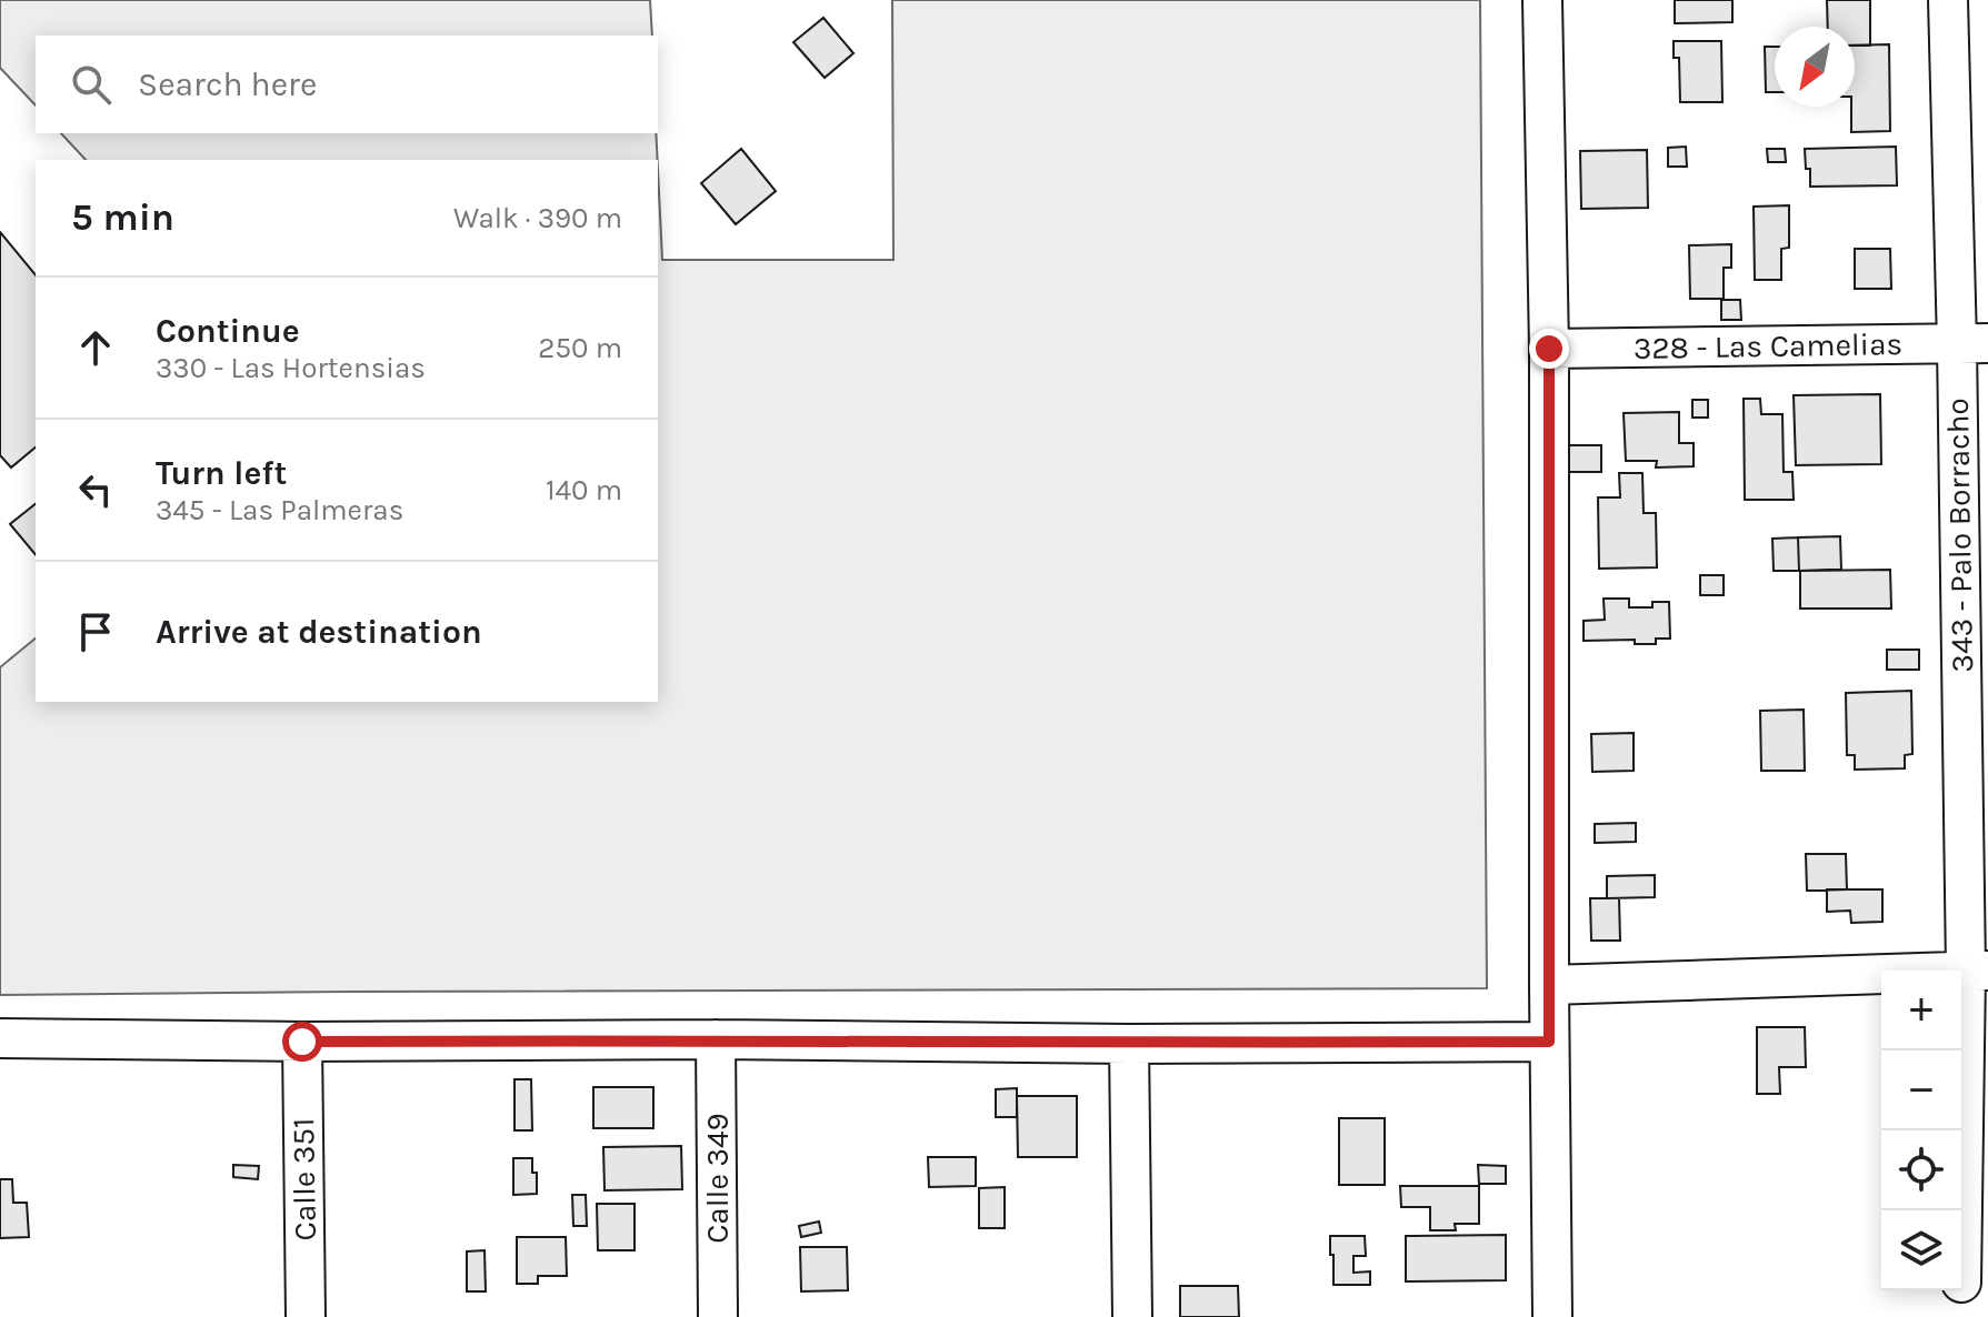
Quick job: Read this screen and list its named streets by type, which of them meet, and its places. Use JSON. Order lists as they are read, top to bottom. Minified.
{"streets":{"street":["328 - Las Camelias","343 - Palo Borracho","Calle 349","Calle 351"]},"crossings":[["328 - Las Camelias","343 - Palo Borracho"]],"north":"bottom left","page":{"search":"Search here","heading":["5 min","Walk · 390 m"],"list":[["Continue","330 - Las Hortensias","250 m"],["Turn left","345 - Las Palmeras","140 m"],"Arrive at destination"],"map_buttons":["+","−"]}}
